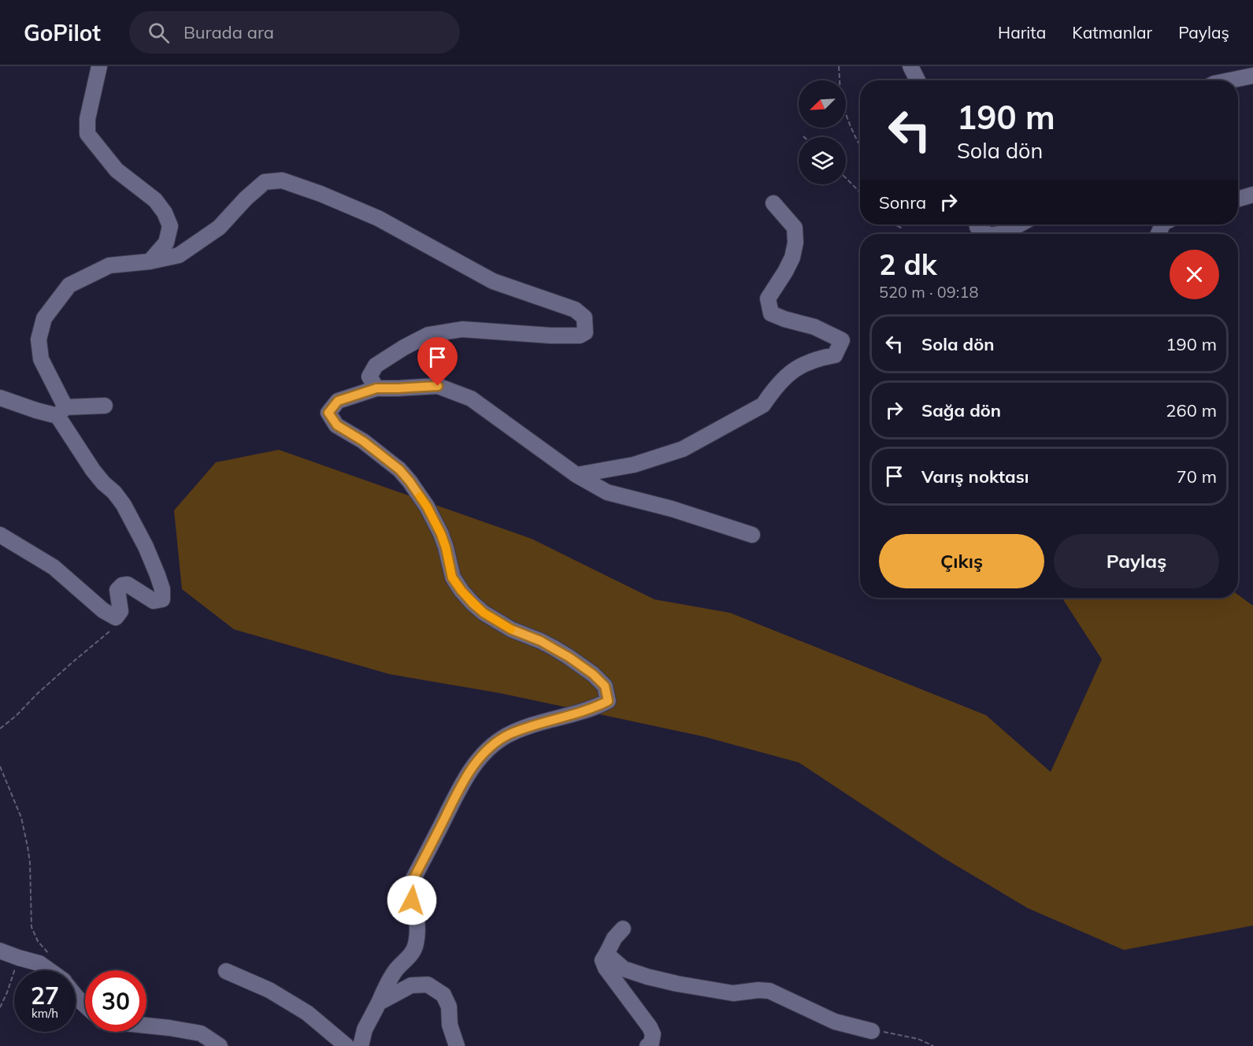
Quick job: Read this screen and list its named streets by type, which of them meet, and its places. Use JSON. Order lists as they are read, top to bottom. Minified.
{"north":"bottom left","page":{"header":"GoPilot","search":"Burada ara","nav":["Harita","Katmanlar","Paylaş"],"turn":["190 m","Sola dön"],"then":"Sonra","heading":["2 dk","520 m · 09:18"],"list":[{"name":"Sola dön","value":"190 m"},{"name":"Sağa dön","value":"260 m"},{"name":"Varış noktası","value":"70 m"}],"buttons":["Çıkış","Paylaş"],"speed":"27 km/h","limit":"30"}}
